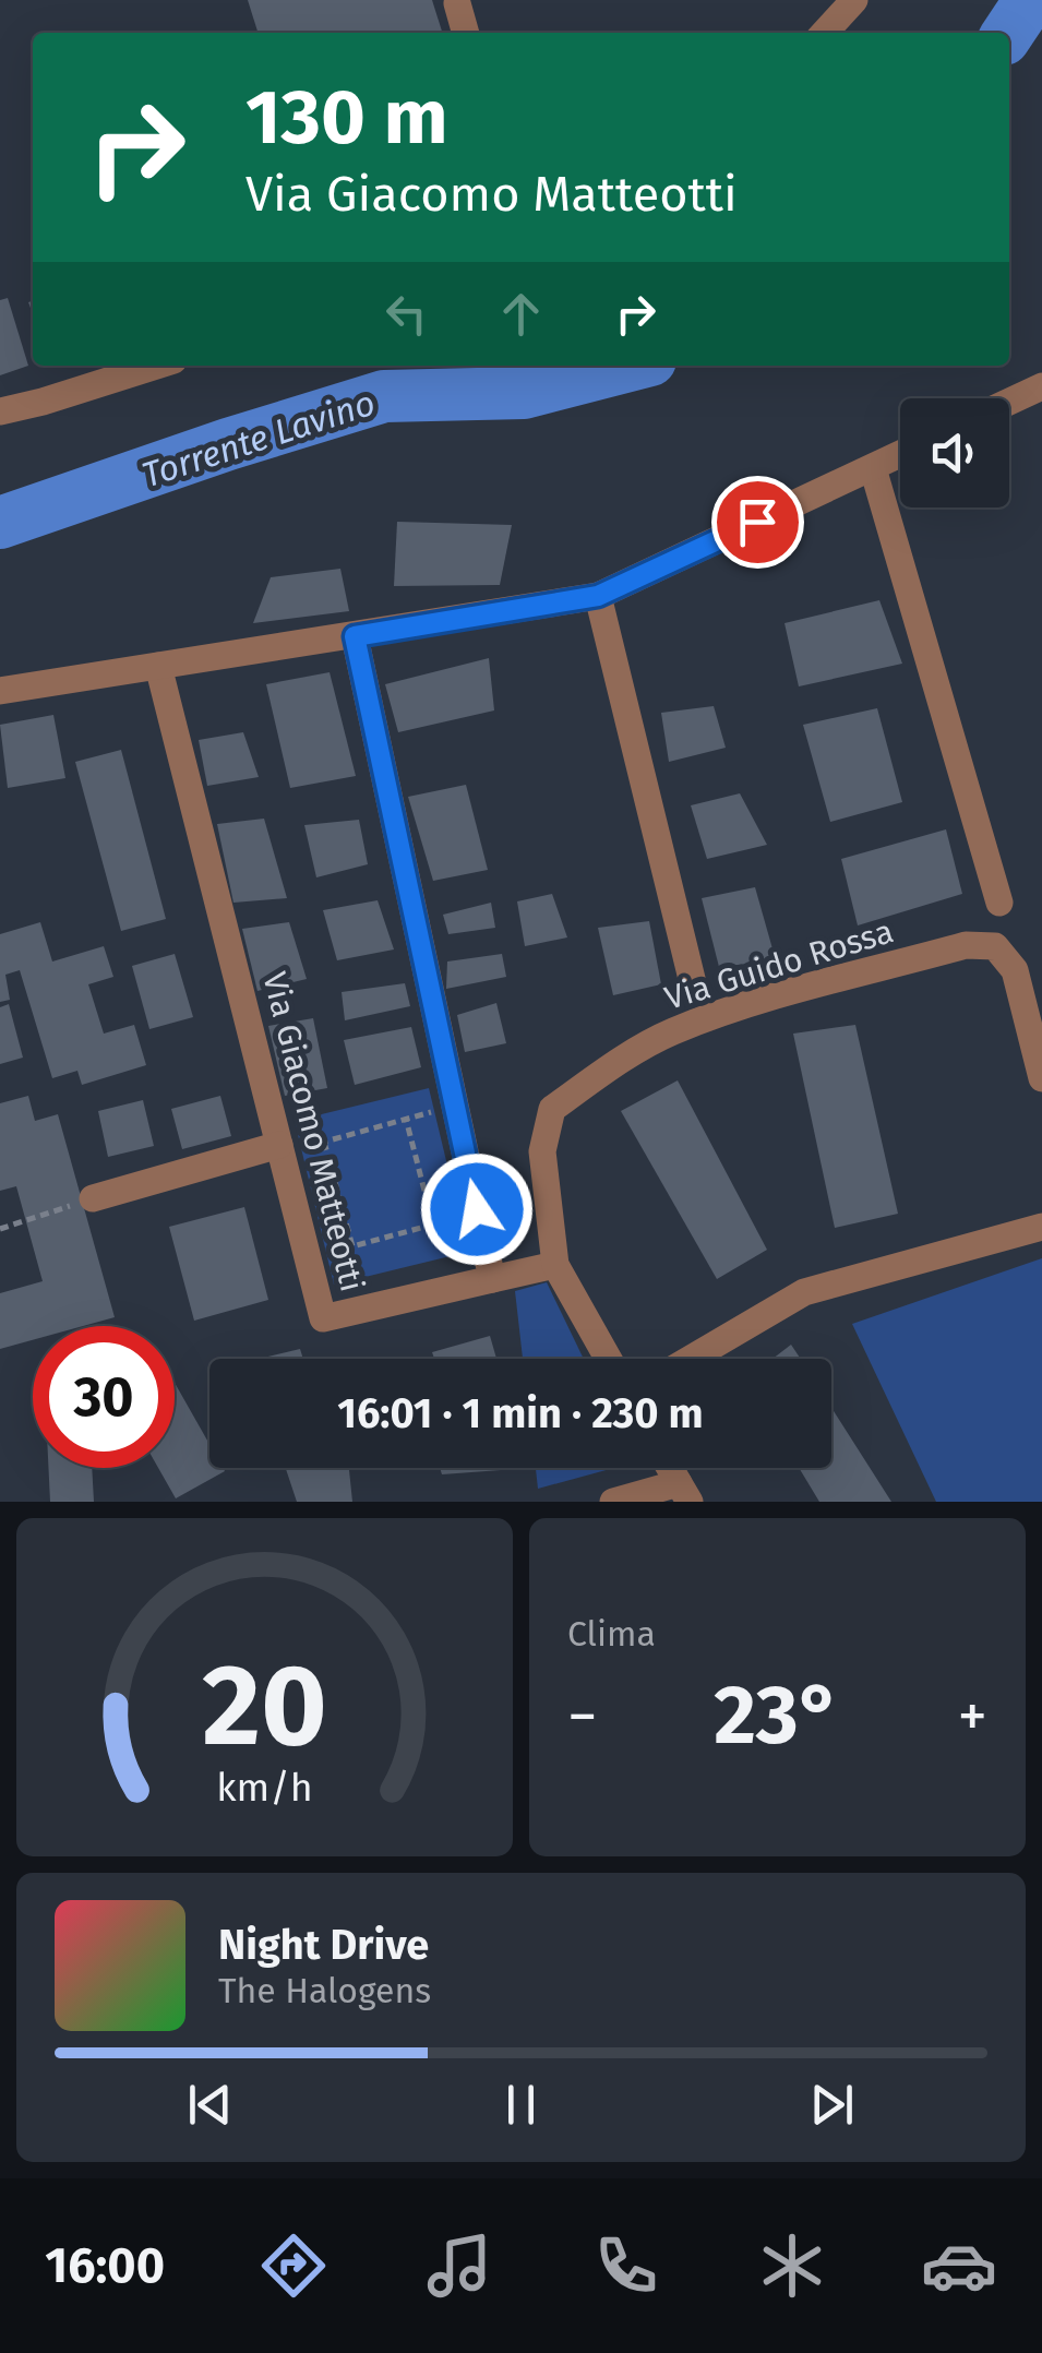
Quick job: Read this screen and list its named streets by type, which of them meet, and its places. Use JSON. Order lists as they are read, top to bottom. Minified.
{"streets":{"street":["Via Guido Rossa","Via Giacomo Matteotti"]},"water":["Torrente Lavino"],"page":{"turn":["130 m","Via Giacomo Matteotti"],"limit":"30","trip":"16:01 · 1 min · 230 m","tile":"Clima","heat":["−","23°","+"],"song":["Night Drive","The Halogens"],"tabs":"16:00","gauge":["20","km/h"]}}
